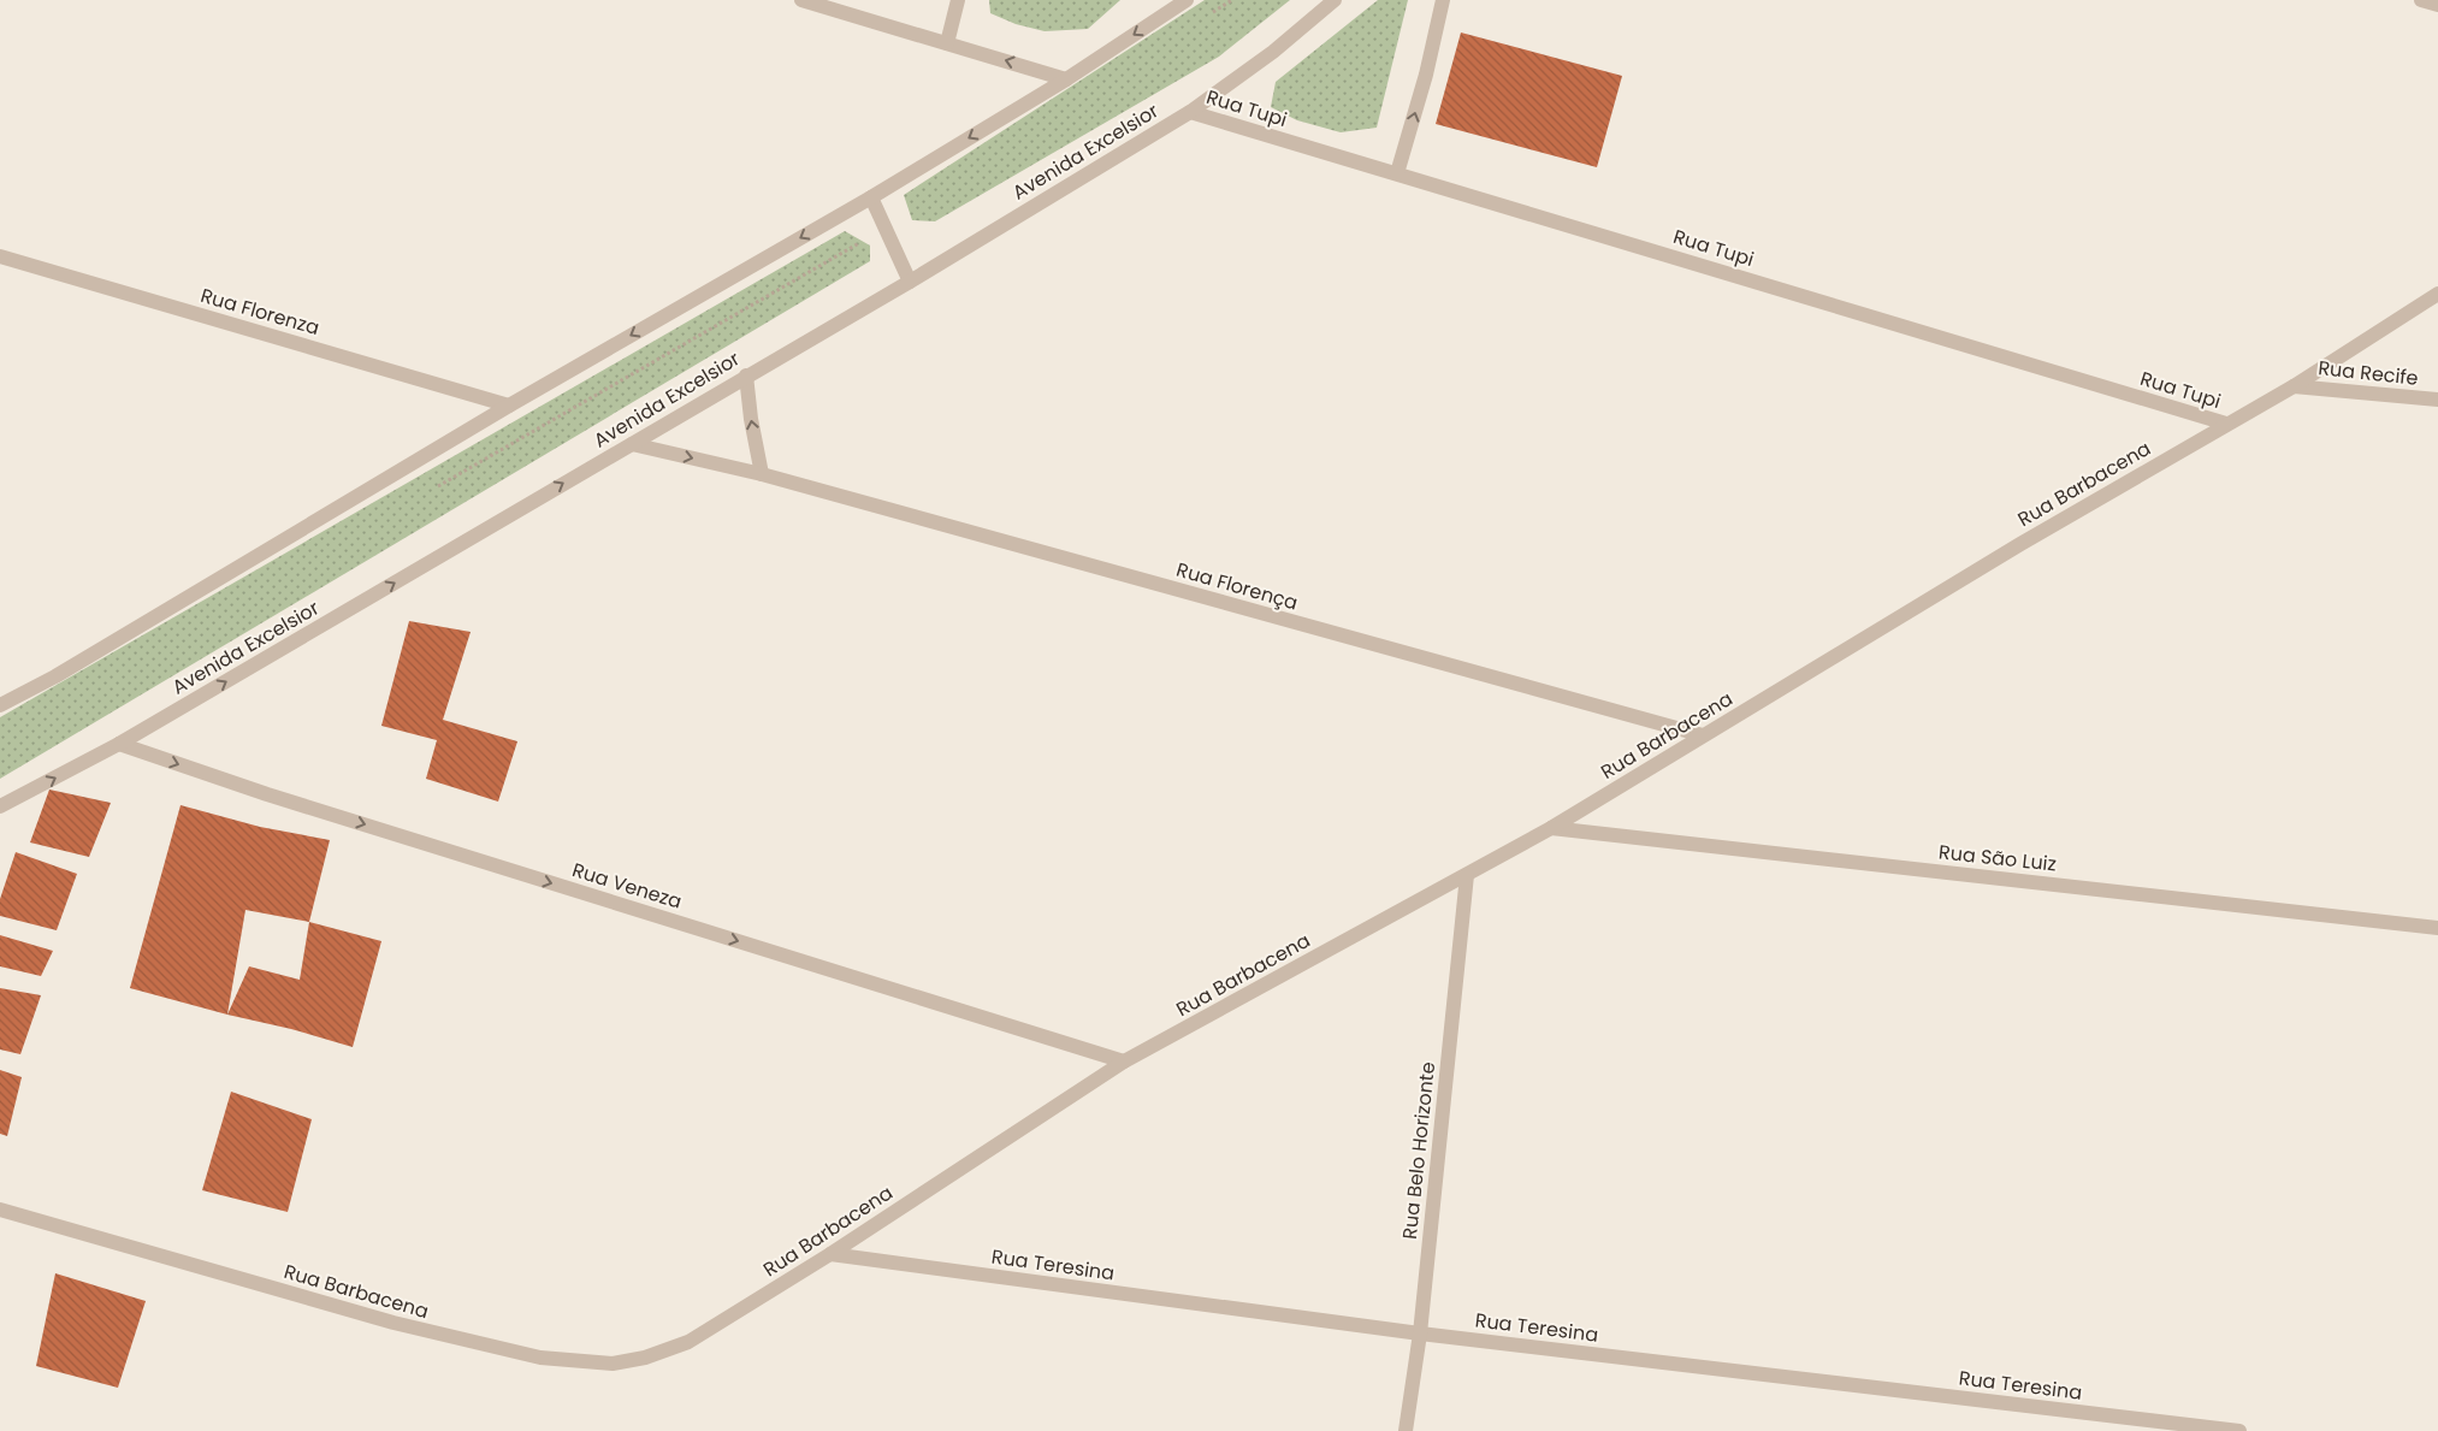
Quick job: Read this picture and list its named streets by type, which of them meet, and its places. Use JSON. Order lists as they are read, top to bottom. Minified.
{"streets":{"street":["Rua Tupi","Avenida Excelsior","Rua Florenza","Rua Recife","Rua Barbacena","Rua Florença","Rua São Luiz","Rua Veneza","Rua Belo Horizonte","Rua Teresina"]},"crossings":[["Rua Tupi","Avenida Excelsior"],["Rua Tupi","Rua Barbacena"],["Avenida Excelsior","Rua Florença"],["Avenida Excelsior","Rua Veneza"],["Rua Recife","Rua Barbacena"],["Rua Barbacena","Rua Florença"],["Rua Barbacena","Rua São Luiz"],["Rua Barbacena","Rua Veneza"],["Rua Barbacena","Rua Belo Horizonte"],["Rua Barbacena","Rua Teresina"],["Rua Belo Horizonte","Rua Teresina"]],"one_way":["Rua Veneza"]}
